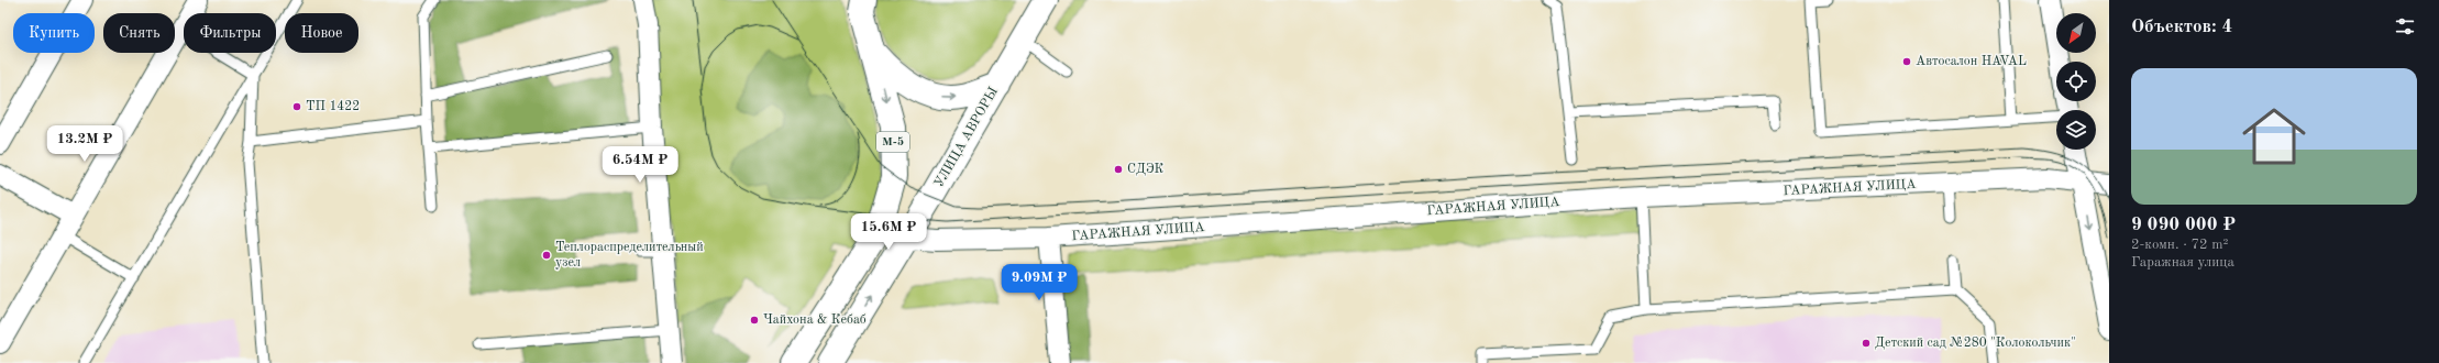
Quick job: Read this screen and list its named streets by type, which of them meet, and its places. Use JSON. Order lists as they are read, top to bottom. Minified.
{"streets":{"main road":["УЛИЦА АВРОРЫ","М-5"],"street":["ГАРАЖНАЯ УЛИЦА"]},"crossings":[["УЛИЦА АВРОРЫ","ГАРАЖНАЯ УЛИЦА"],["М-5","ГАРАЖНАЯ УЛИЦА"]],"places":["Автосалон HAVAL","ТП 1422","СДЭК","Теплораспределительный узел","Чайхона & Кебаб","Детский сад №280 \"Колокольчик\""],"north":"bottom left","page":{"heading":"Объектов: 4","chip":["Купить","Снять","Фильтры","Новое"],"list":[{"name":"9 090 000 ₽","note":"2-комн. · 72 m² · Гаражная улица"}],"price":["13.2M ₽","6.54M ₽","15.6M ₽","9.09M ₽"]}}
